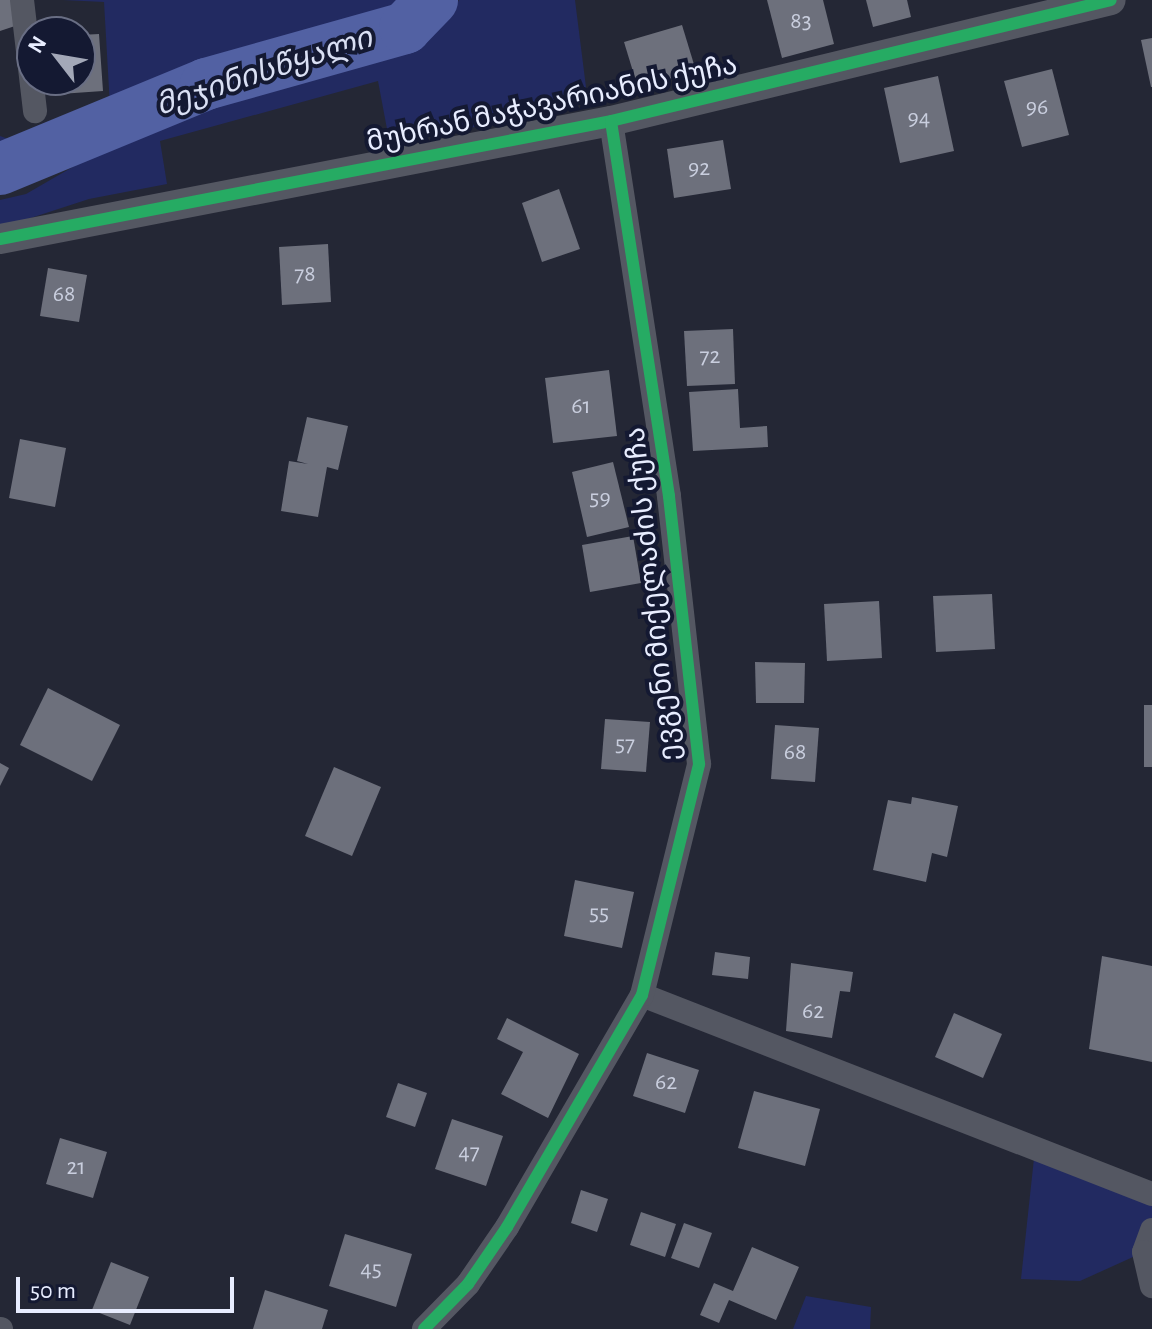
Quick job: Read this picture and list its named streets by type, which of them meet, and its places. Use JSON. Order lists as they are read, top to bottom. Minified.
{"streets":{"street":["მუხრან მაჭავარიანის ქუჩა","ევგენი მიქელაძის ქუჩა"]},"crossings":[["მუხრან მაჭავარიანის ქუჩა","ევგენი მიქელაძის ქუჩა"]],"water":["მეჯინისწყალი"],"house_numbers":["83","96","94","92","78","68","72","61","59","57","68","55","62","62","47","21","45"],"scale_bar":"50 m","north":"top left"}
